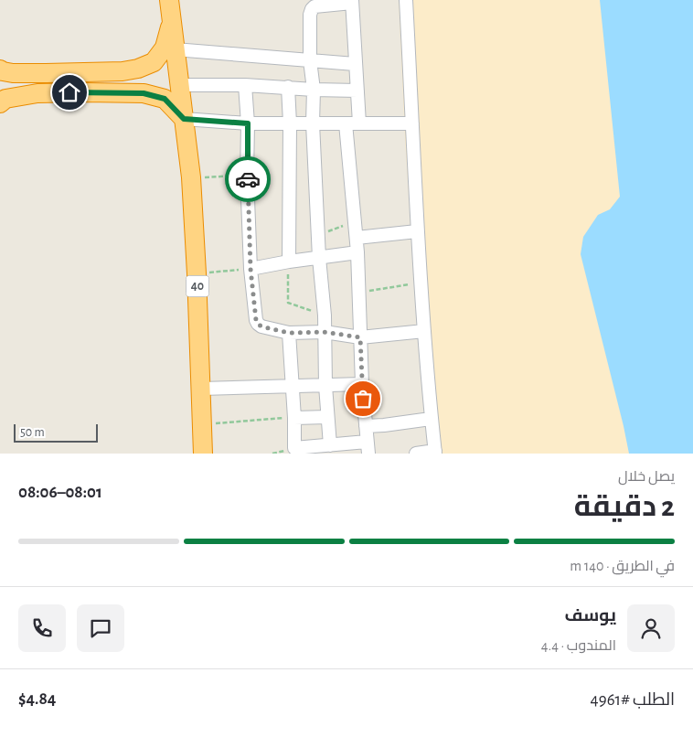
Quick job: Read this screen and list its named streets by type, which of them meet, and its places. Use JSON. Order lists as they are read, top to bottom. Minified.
{"streets":{"highway":["40"]},"scale_bar":"50 m","page":{"scale":"50 m","heading":["2 دقيقة","يصل خلال","08:01–08:06"],"panel":["يوسف","المندوب · 4.4","الطلب #4961","$4.84"],"bar":"في الطريق · 140 m"}}
